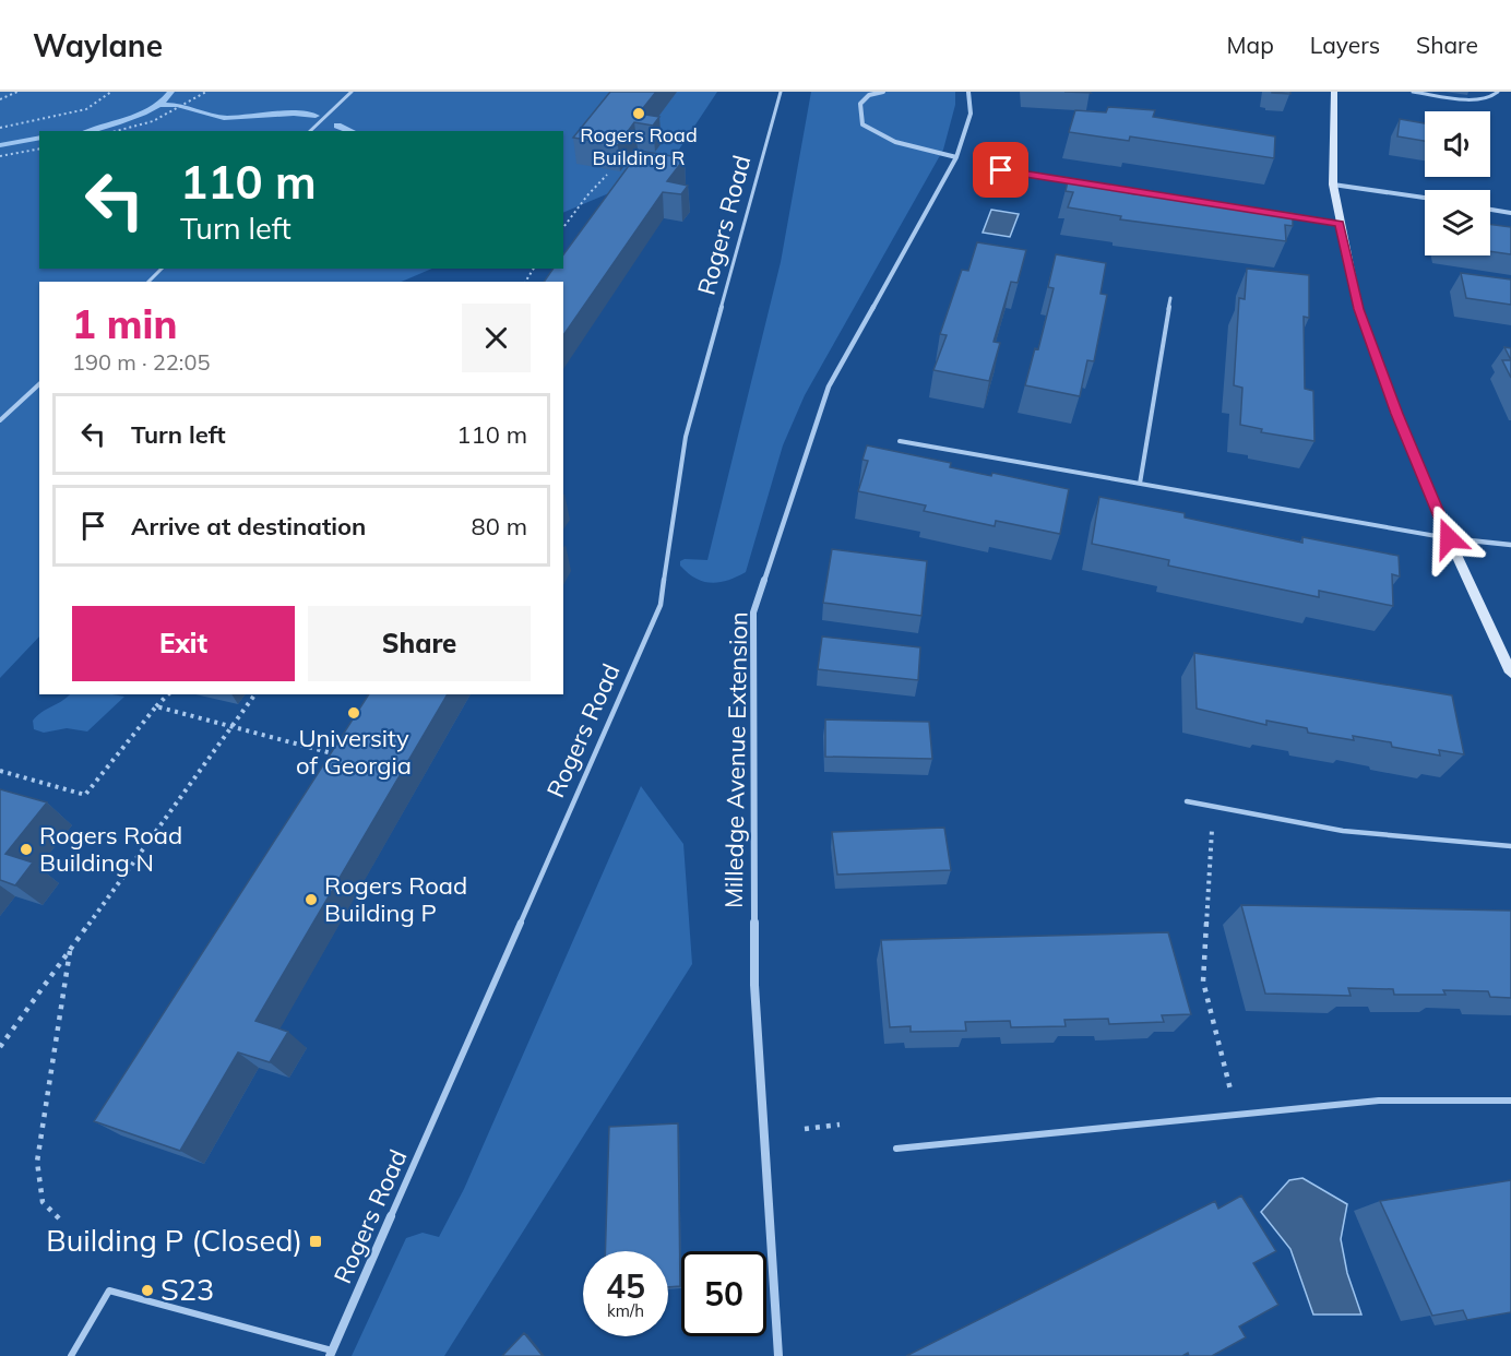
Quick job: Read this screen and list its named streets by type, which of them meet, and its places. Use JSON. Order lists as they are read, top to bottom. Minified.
{"streets":{"street":["Rogers Road","Milledge Avenue Extension"]},"places":{"other":["Rogers Road Building R","University of Georgia","Rogers Road Building N","Rogers Road Building P","S23"],"transit":["Building P (Closed)"]},"page":{"header":"Waylane","nav":["Map","Layers","Share"],"turn":["110 m","Turn left"],"heading":["1 min","190 m · 22:05"],"list":[{"name":"Turn left","value":"110 m"},{"name":"Arrive at destination","value":"80 m"}],"buttons":["Exit","Share"],"speed":"45 km/h","limit":"50"}}
